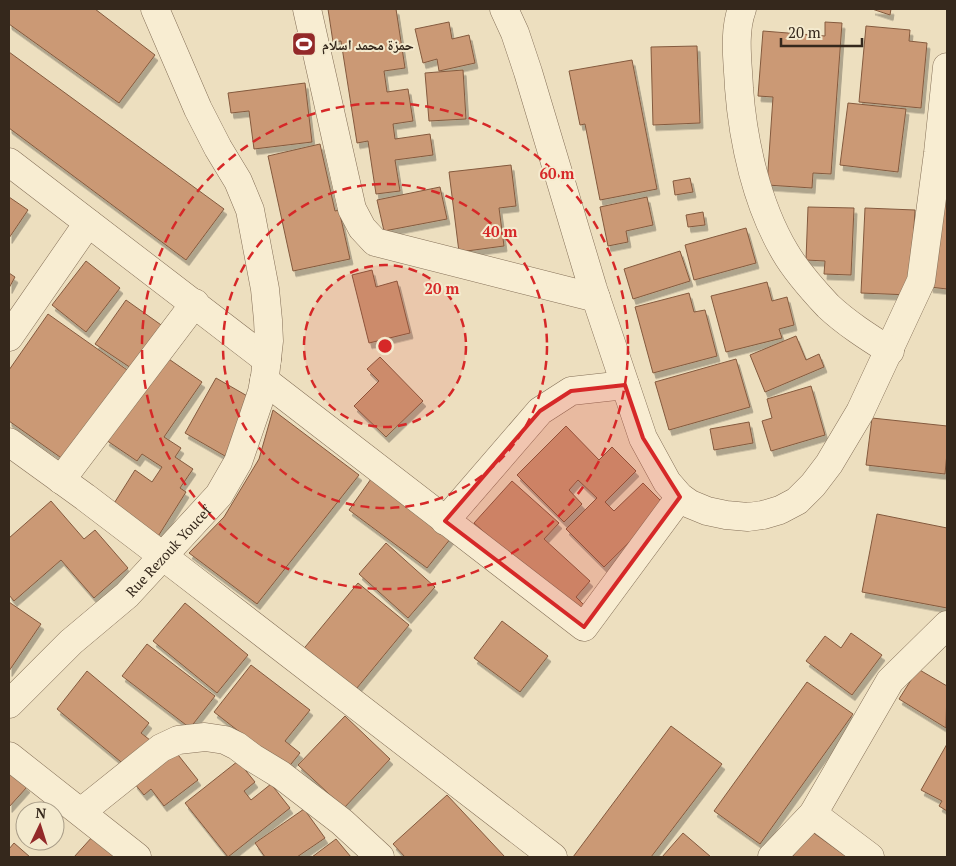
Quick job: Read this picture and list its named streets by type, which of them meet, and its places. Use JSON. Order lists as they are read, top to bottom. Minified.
{"streets":{"street":["Rue Rezouk Youcef"]},"places":{"sports":["حمزة محمد اسلام"]},"scale_bar":"20 m","north":"top","rings":["60 m","40 m","20 m"]}
